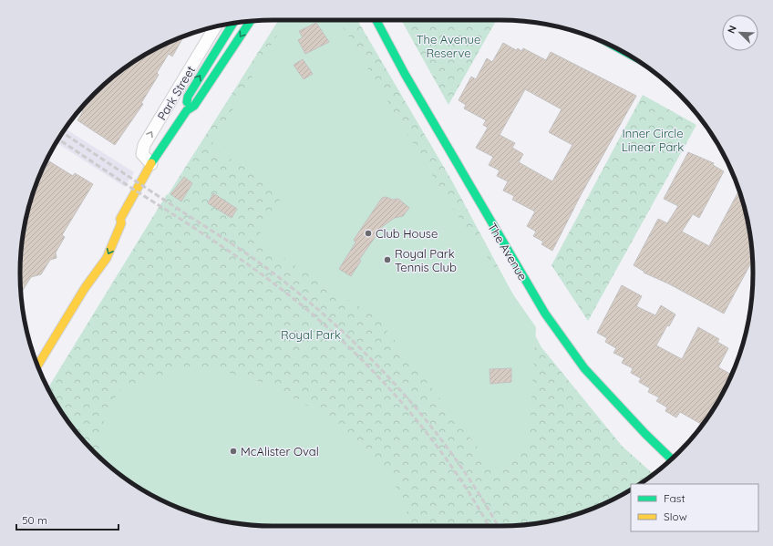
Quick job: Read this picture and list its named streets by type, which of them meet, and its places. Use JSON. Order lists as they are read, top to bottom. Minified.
{"streets":{"main road":["Park Street","The Avenue"]},"parks":["The Avenue Reserve","Inner Circle Linear Park","Royal Park"],"places":["Club House","Royal Park Tennis Club","McAlister Oval"],"legend":["Fast","Slow"],"scale_bar":"50 m","north":"top left"}
